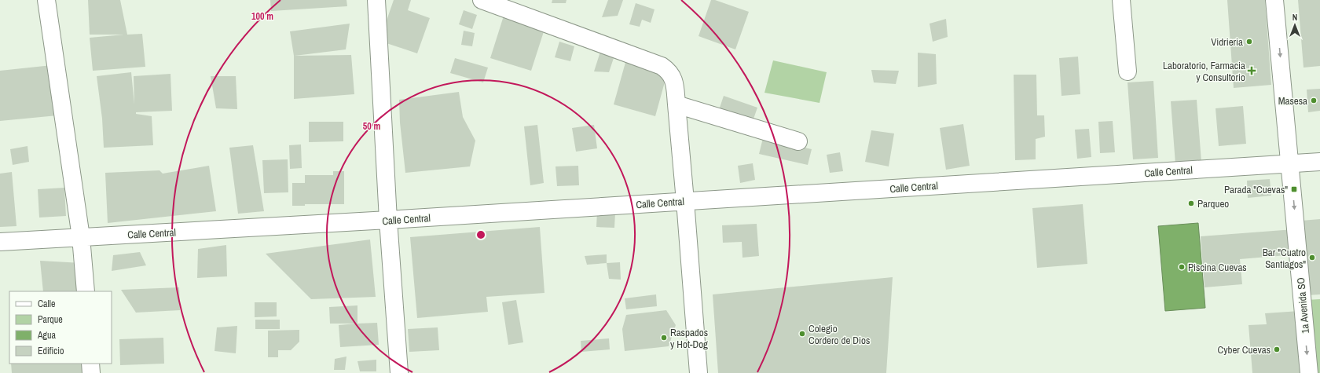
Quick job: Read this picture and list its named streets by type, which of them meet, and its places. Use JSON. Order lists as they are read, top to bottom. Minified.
{"streets":{"street":["Calle Central","1a Avenida SO"]},"crossings":[["Calle Central","1a Avenida SO"]],"one_way":["1a Avenida SO"],"places":{"other":["Vidrieria","Masesa","Parqueo","Bar \"Cuatro Santiagos\"","Piscina Cuevas","Colegio Cordero de Dios","Raspados y Hot-Dog","Cyber Cuevas"],"health":["Laboratorio, Farmacia y Consultorio"],"transit":["Parada \"Cuevas\""]},"legend":["Calle","Parque","Agua","Edificio"],"north":"top","rings":["100 m","50 m"]}
